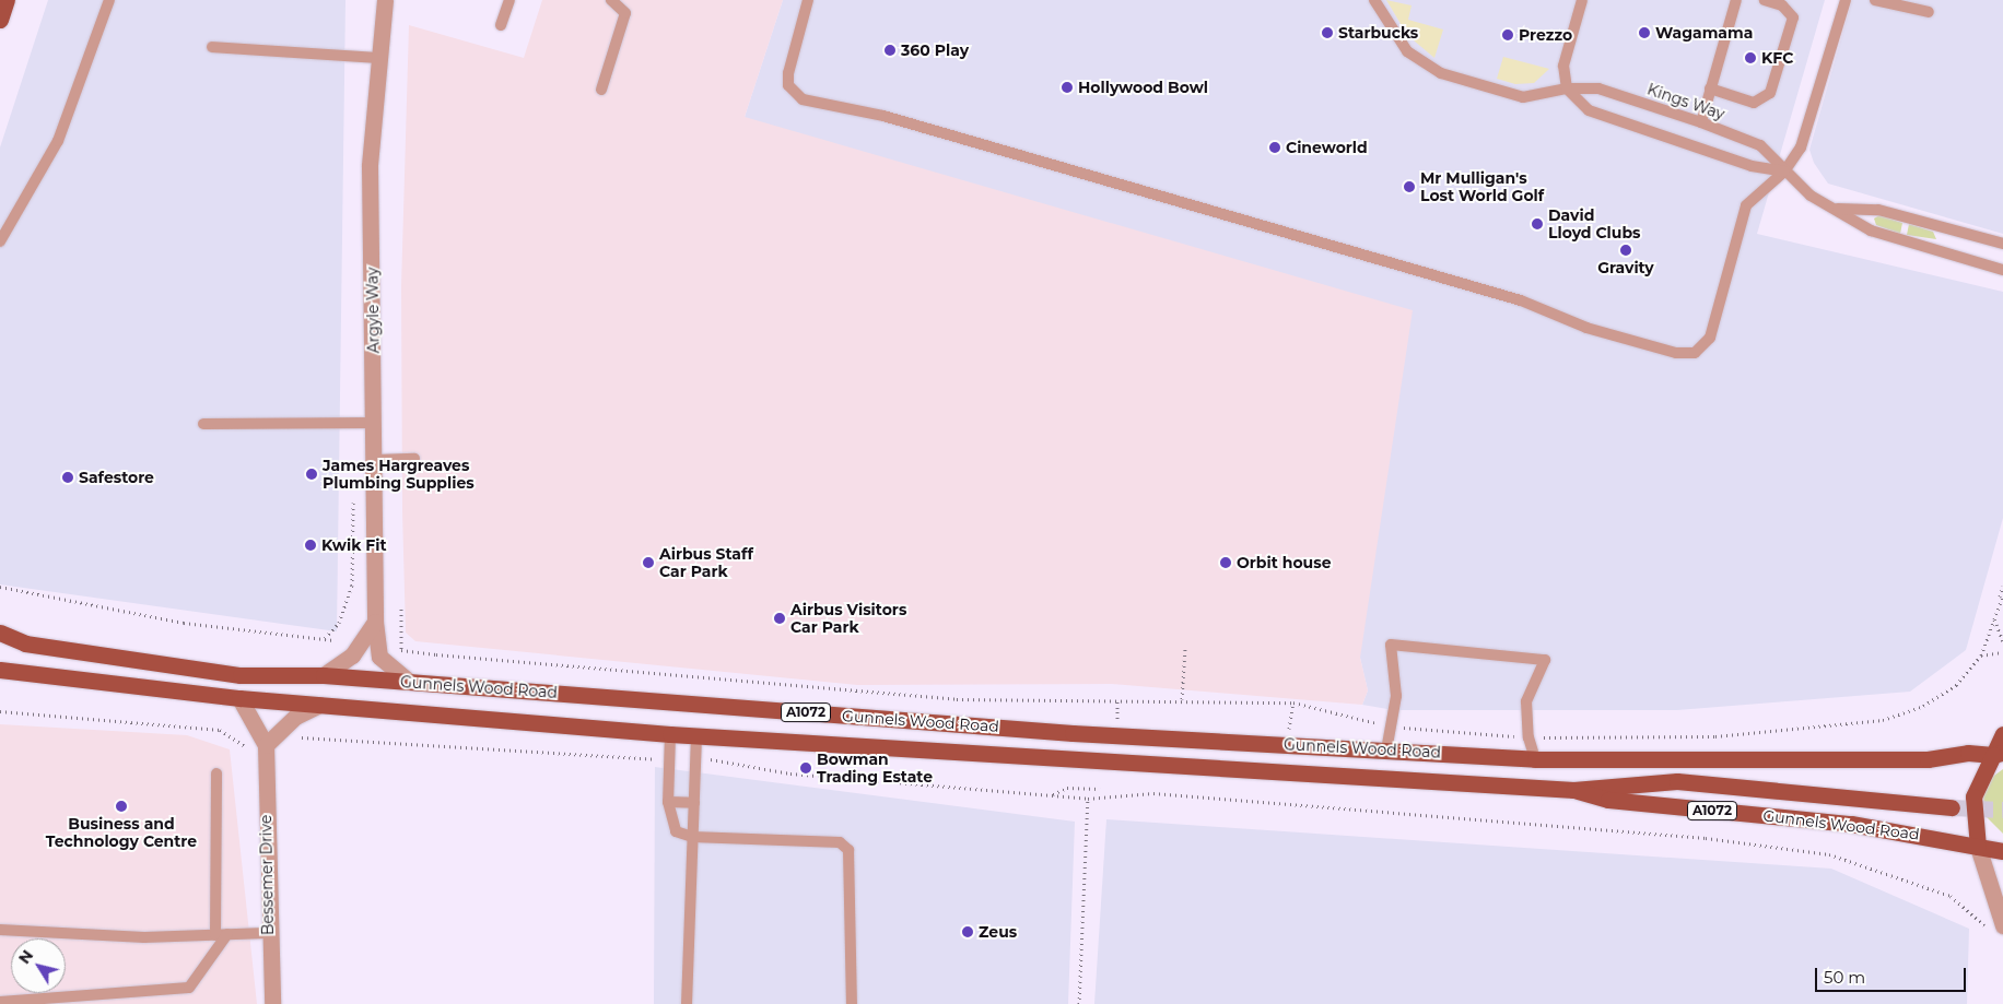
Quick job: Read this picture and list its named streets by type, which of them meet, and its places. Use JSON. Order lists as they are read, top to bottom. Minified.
{"streets":{"main road":["Gunnels Wood Road","A1072"],"street":["Argyle Way","Bessemer Drive"],"lane":["Kings Way"]},"crossings":[["Argyle Way","Gunnels Wood Road"],["Gunnels Wood Road","Bessemer Drive"]],"places":["Starbucks","Wagamama","Prezzo","360 Play","KFC","Hollywood Bowl","Cineworld","Mr Mulligan's Lost World Golf","David Lloyd Clubs","Gravity","James Hargreaves Plumbing Supplies","Safestore","Kwik Fit","Airbus Staff Car Park","Orbit house","Airbus Visitors Car Park","Bowman Trading Estate","Business and Technology Centre","Zeus"],"scale_bar":"50 m","north":"top left"}
